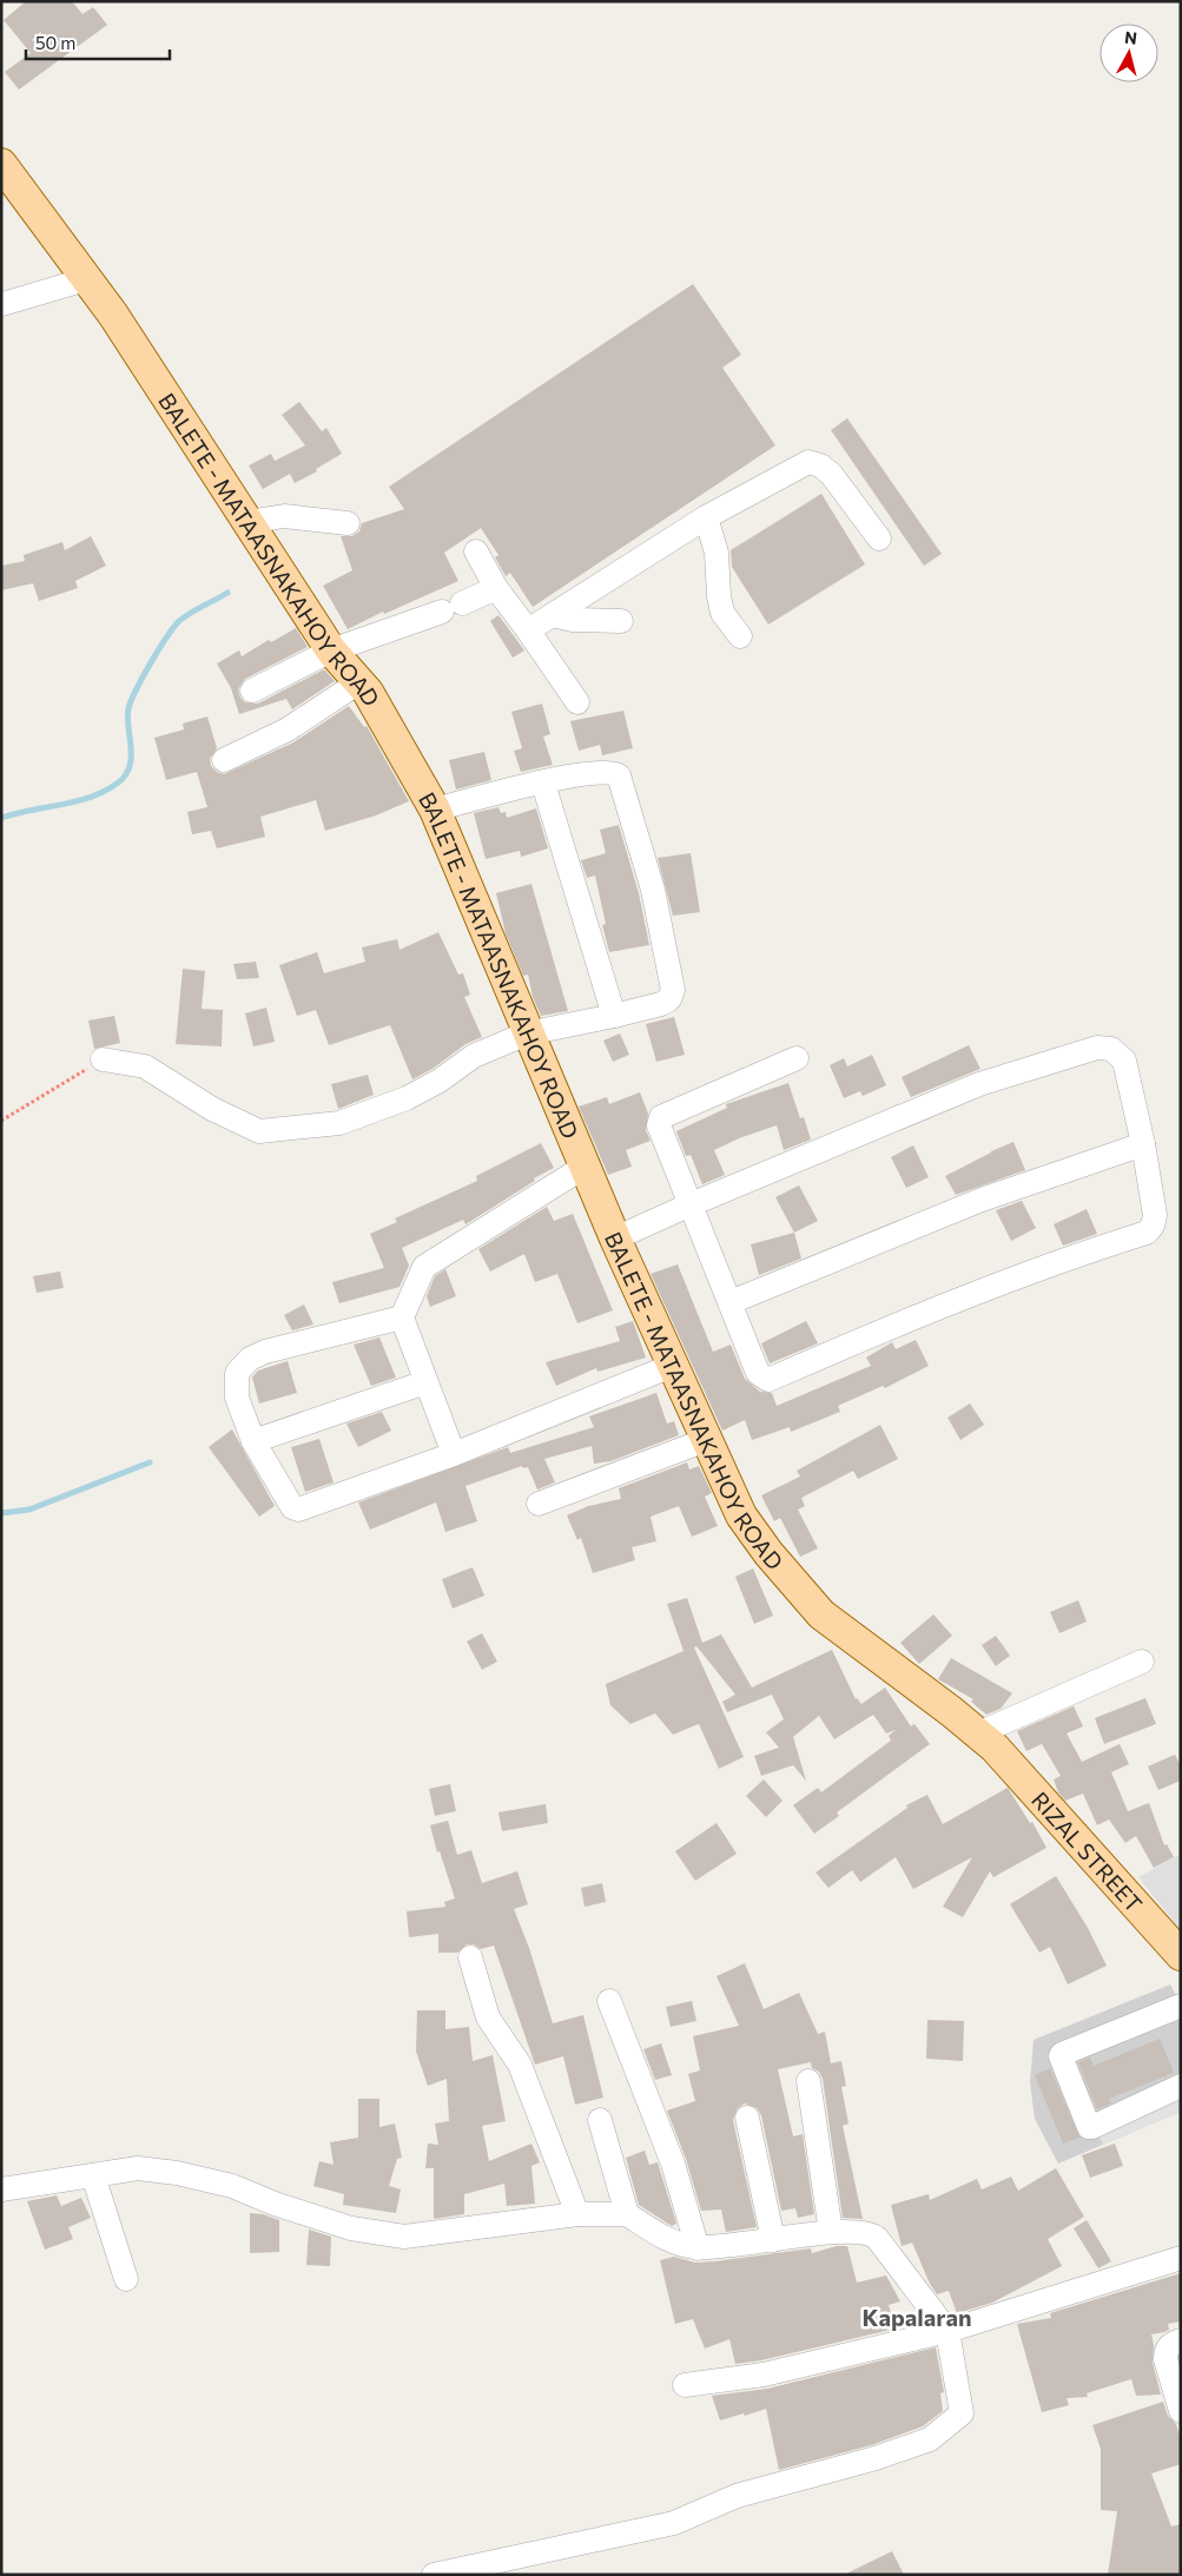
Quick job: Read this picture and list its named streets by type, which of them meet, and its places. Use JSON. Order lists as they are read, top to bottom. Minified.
{"streets":{"main road":["BALETE - MATAASNAKAHOY ROAD","RIZAL STREET"]},"crossings":[["BALETE - MATAASNAKAHOY ROAD","RIZAL STREET"]],"districts":["Kapalaran"],"scale_bar":"50 m","north":"top"}
